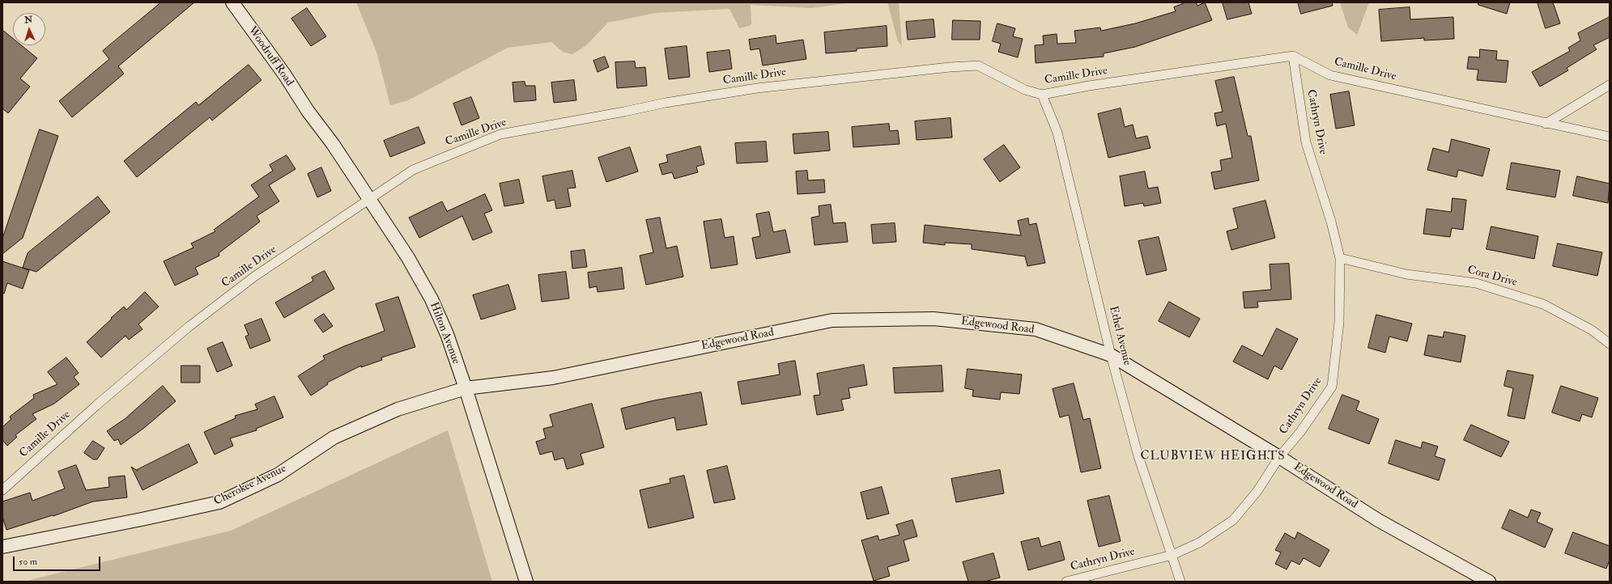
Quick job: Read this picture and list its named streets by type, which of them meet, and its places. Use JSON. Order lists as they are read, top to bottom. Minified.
{"streets":{"street":["Woodruff Road","Camille Drive","Cathryn Drive","Cora Drive","Edgewood Road","Hilton Avenue","Ethel Avenue","Cherokee Avenue"]},"crossings":[["Woodruff Road","Hilton Avenue"],["Camille Drive","Cathryn Drive"],["Camille Drive","Hilton Avenue"],["Camille Drive","Ethel Avenue"],["Cathryn Drive","Cora Drive"],["Cathryn Drive","Edgewood Road"],["Cathryn Drive","Ethel Avenue"],["Edgewood Road","Hilton Avenue"],["Edgewood Road","Ethel Avenue"],["Edgewood Road","Cherokee Avenue"],["Hilton Avenue","Cherokee Avenue"]],"districts":["CLUBVIEW HEIGHTS"],"scale_bar":"50 m","north":"top"}
